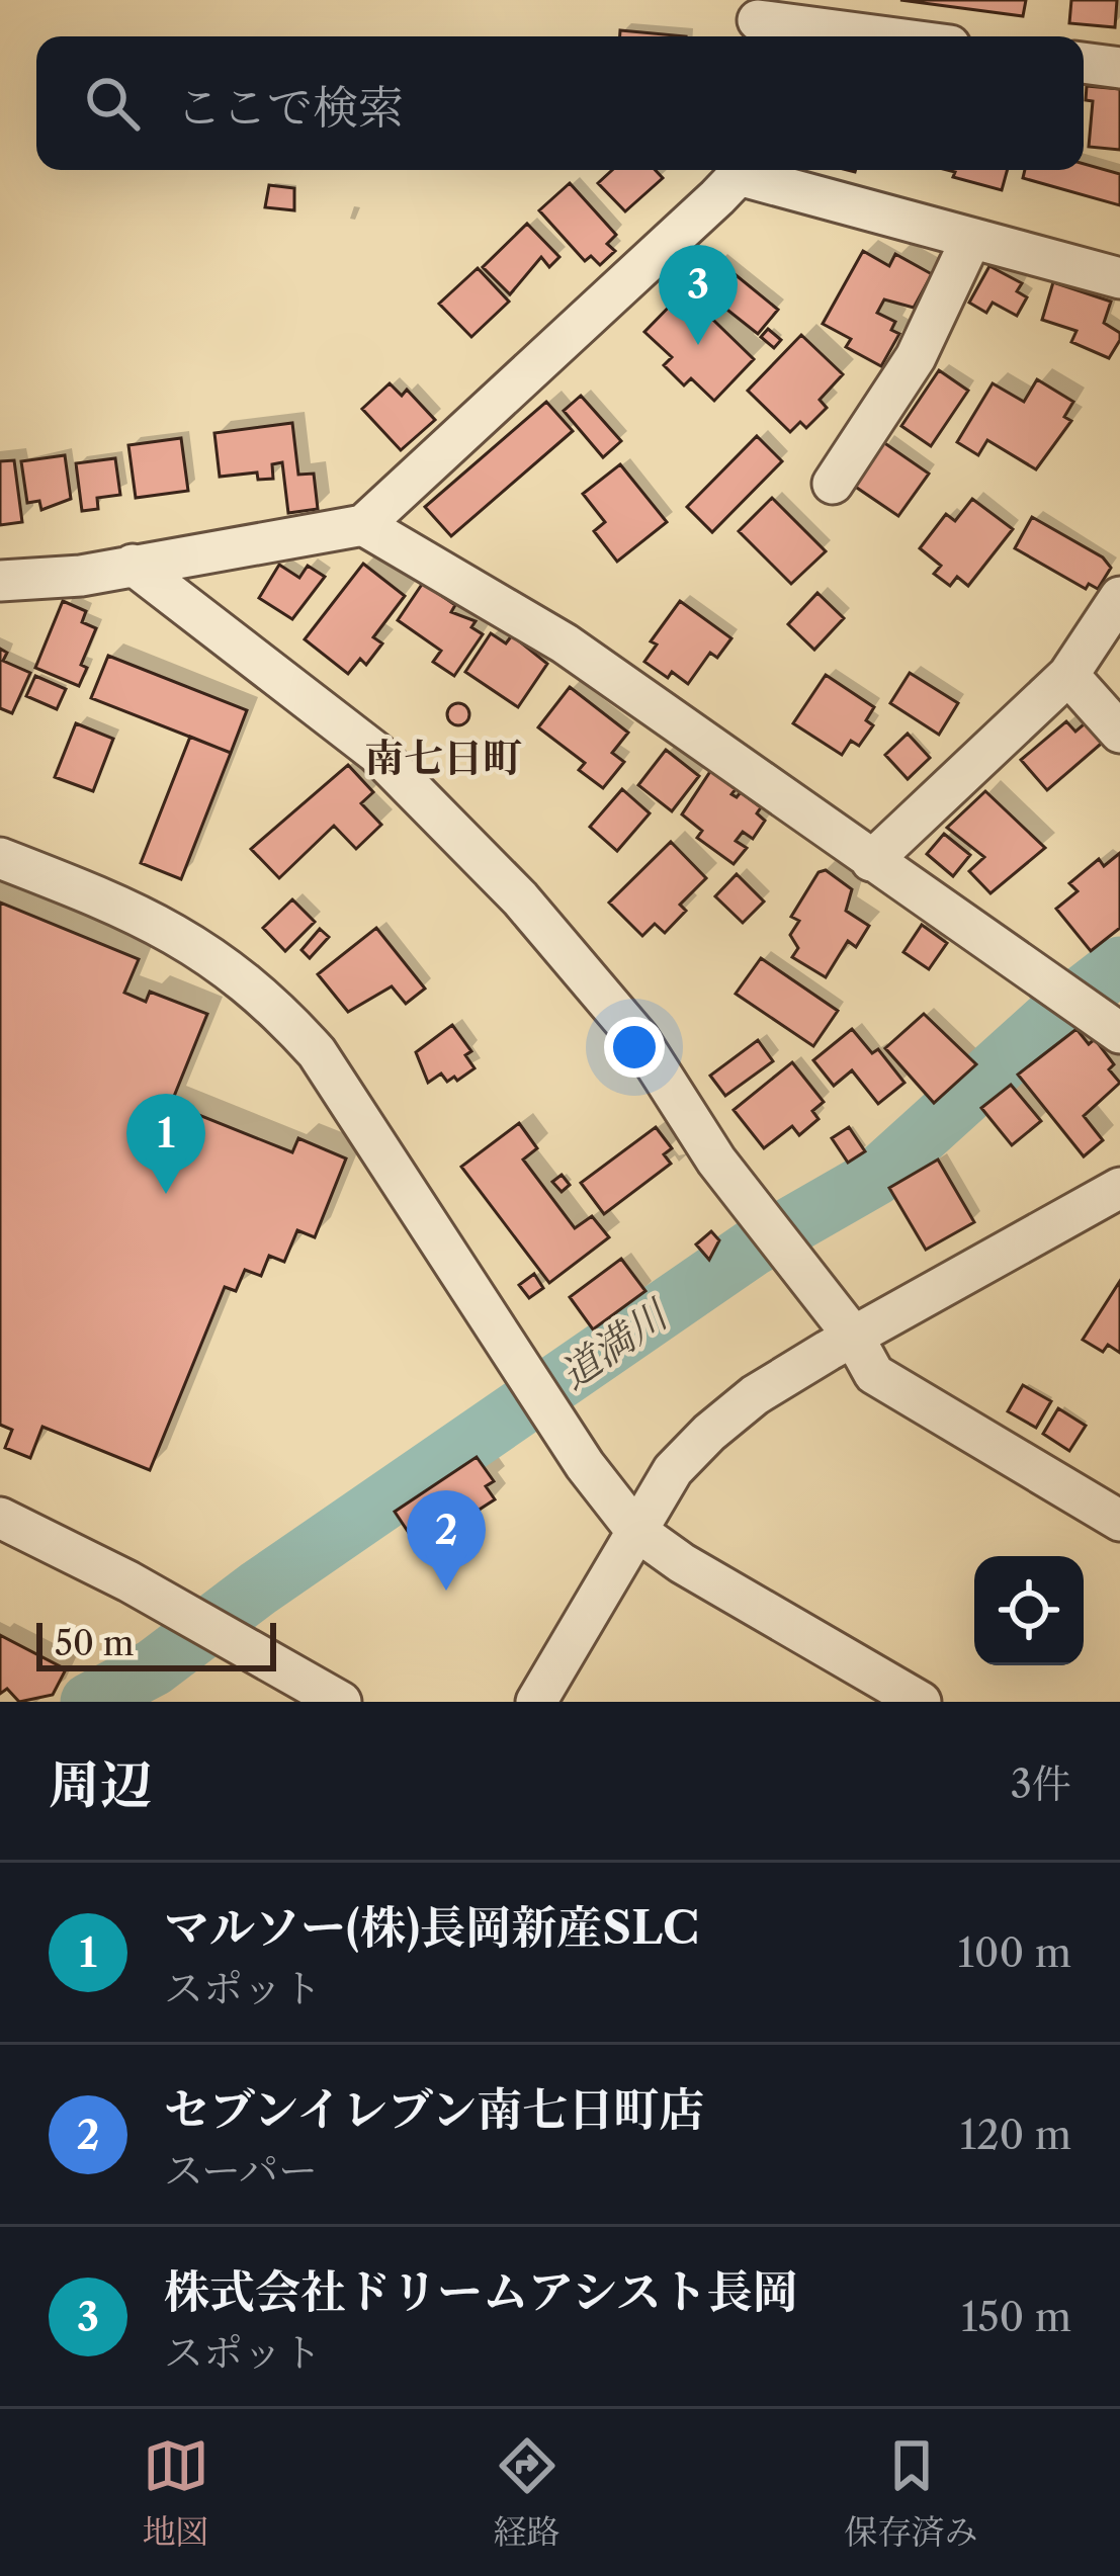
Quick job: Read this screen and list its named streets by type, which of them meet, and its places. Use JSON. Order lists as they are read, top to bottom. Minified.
{"districts":["南七日町"],"water":["道満川"],"scale_bar":"50 m","page":{"search":"ここで検索","pins":["3","1","2"],"scale":"50 m","heading":["周辺","3件"],"list":[{"mark":"1","name":"マルソー(株)長岡新産SLC","note":"スポット","value":"100 m"},{"mark":"2","name":"セブンイレブン南七日町店","note":"スーパー","value":"120 m"},{"mark":"3","name":"株式会社ドリームアシスト長岡","note":"スポット","value":"150 m"}],"nav":["地図","経路","保存済み"]}}
